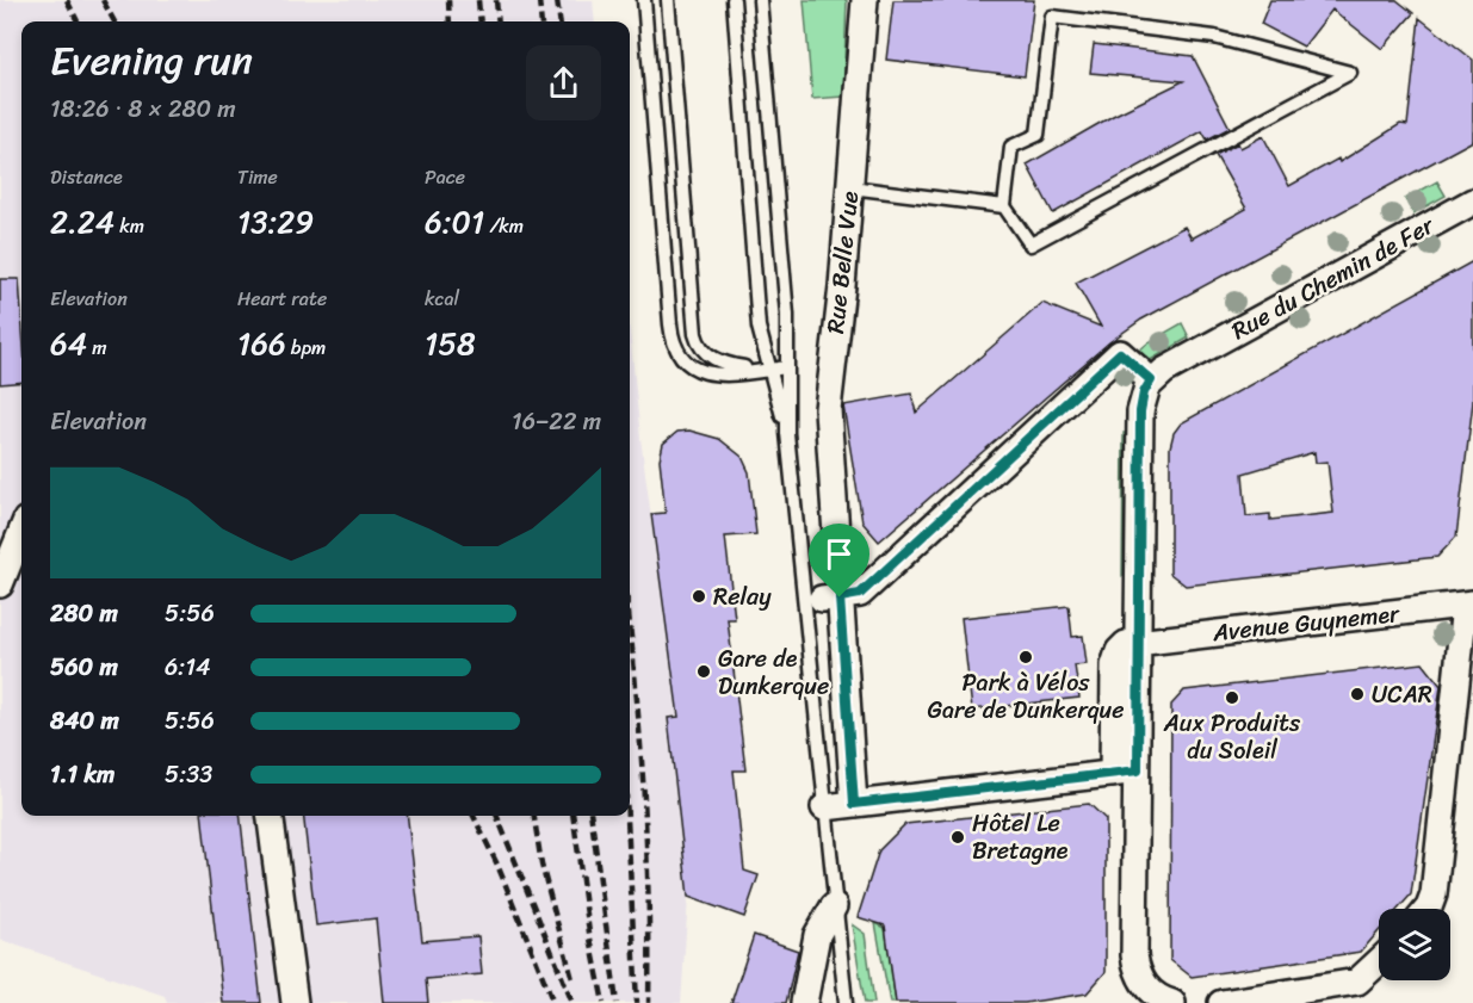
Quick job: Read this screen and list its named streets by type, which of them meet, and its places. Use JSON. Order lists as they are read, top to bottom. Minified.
{"streets":{"street":["Rue Belle Vue","Rue du Chemin de Fer","Avenue Guynemer"]},"places":["Relay","Park à Vélos Gare de Dunkerque","Gare de Dunkerque","UCAR","Aux Produits du Soleil","Hôtel Le Bretagne"],"page":{"heading":["Evening run","18:26 · 8 × 280 m"],"stats":[["Distance","2.24 km"],["Time","13:29"],["Pace","6:01 /km"],["Elevation","64 m"],["Heart rate","166 bpm"],["kcal","158"]],"chart":["Elevation","16–22 m"],"list":[{"name":"280 m","note":"5:56"},{"name":"560 m","note":"6:14"},{"name":"840 m","note":"5:56"},{"name":"1.1 km","note":"5:33"}]}}
